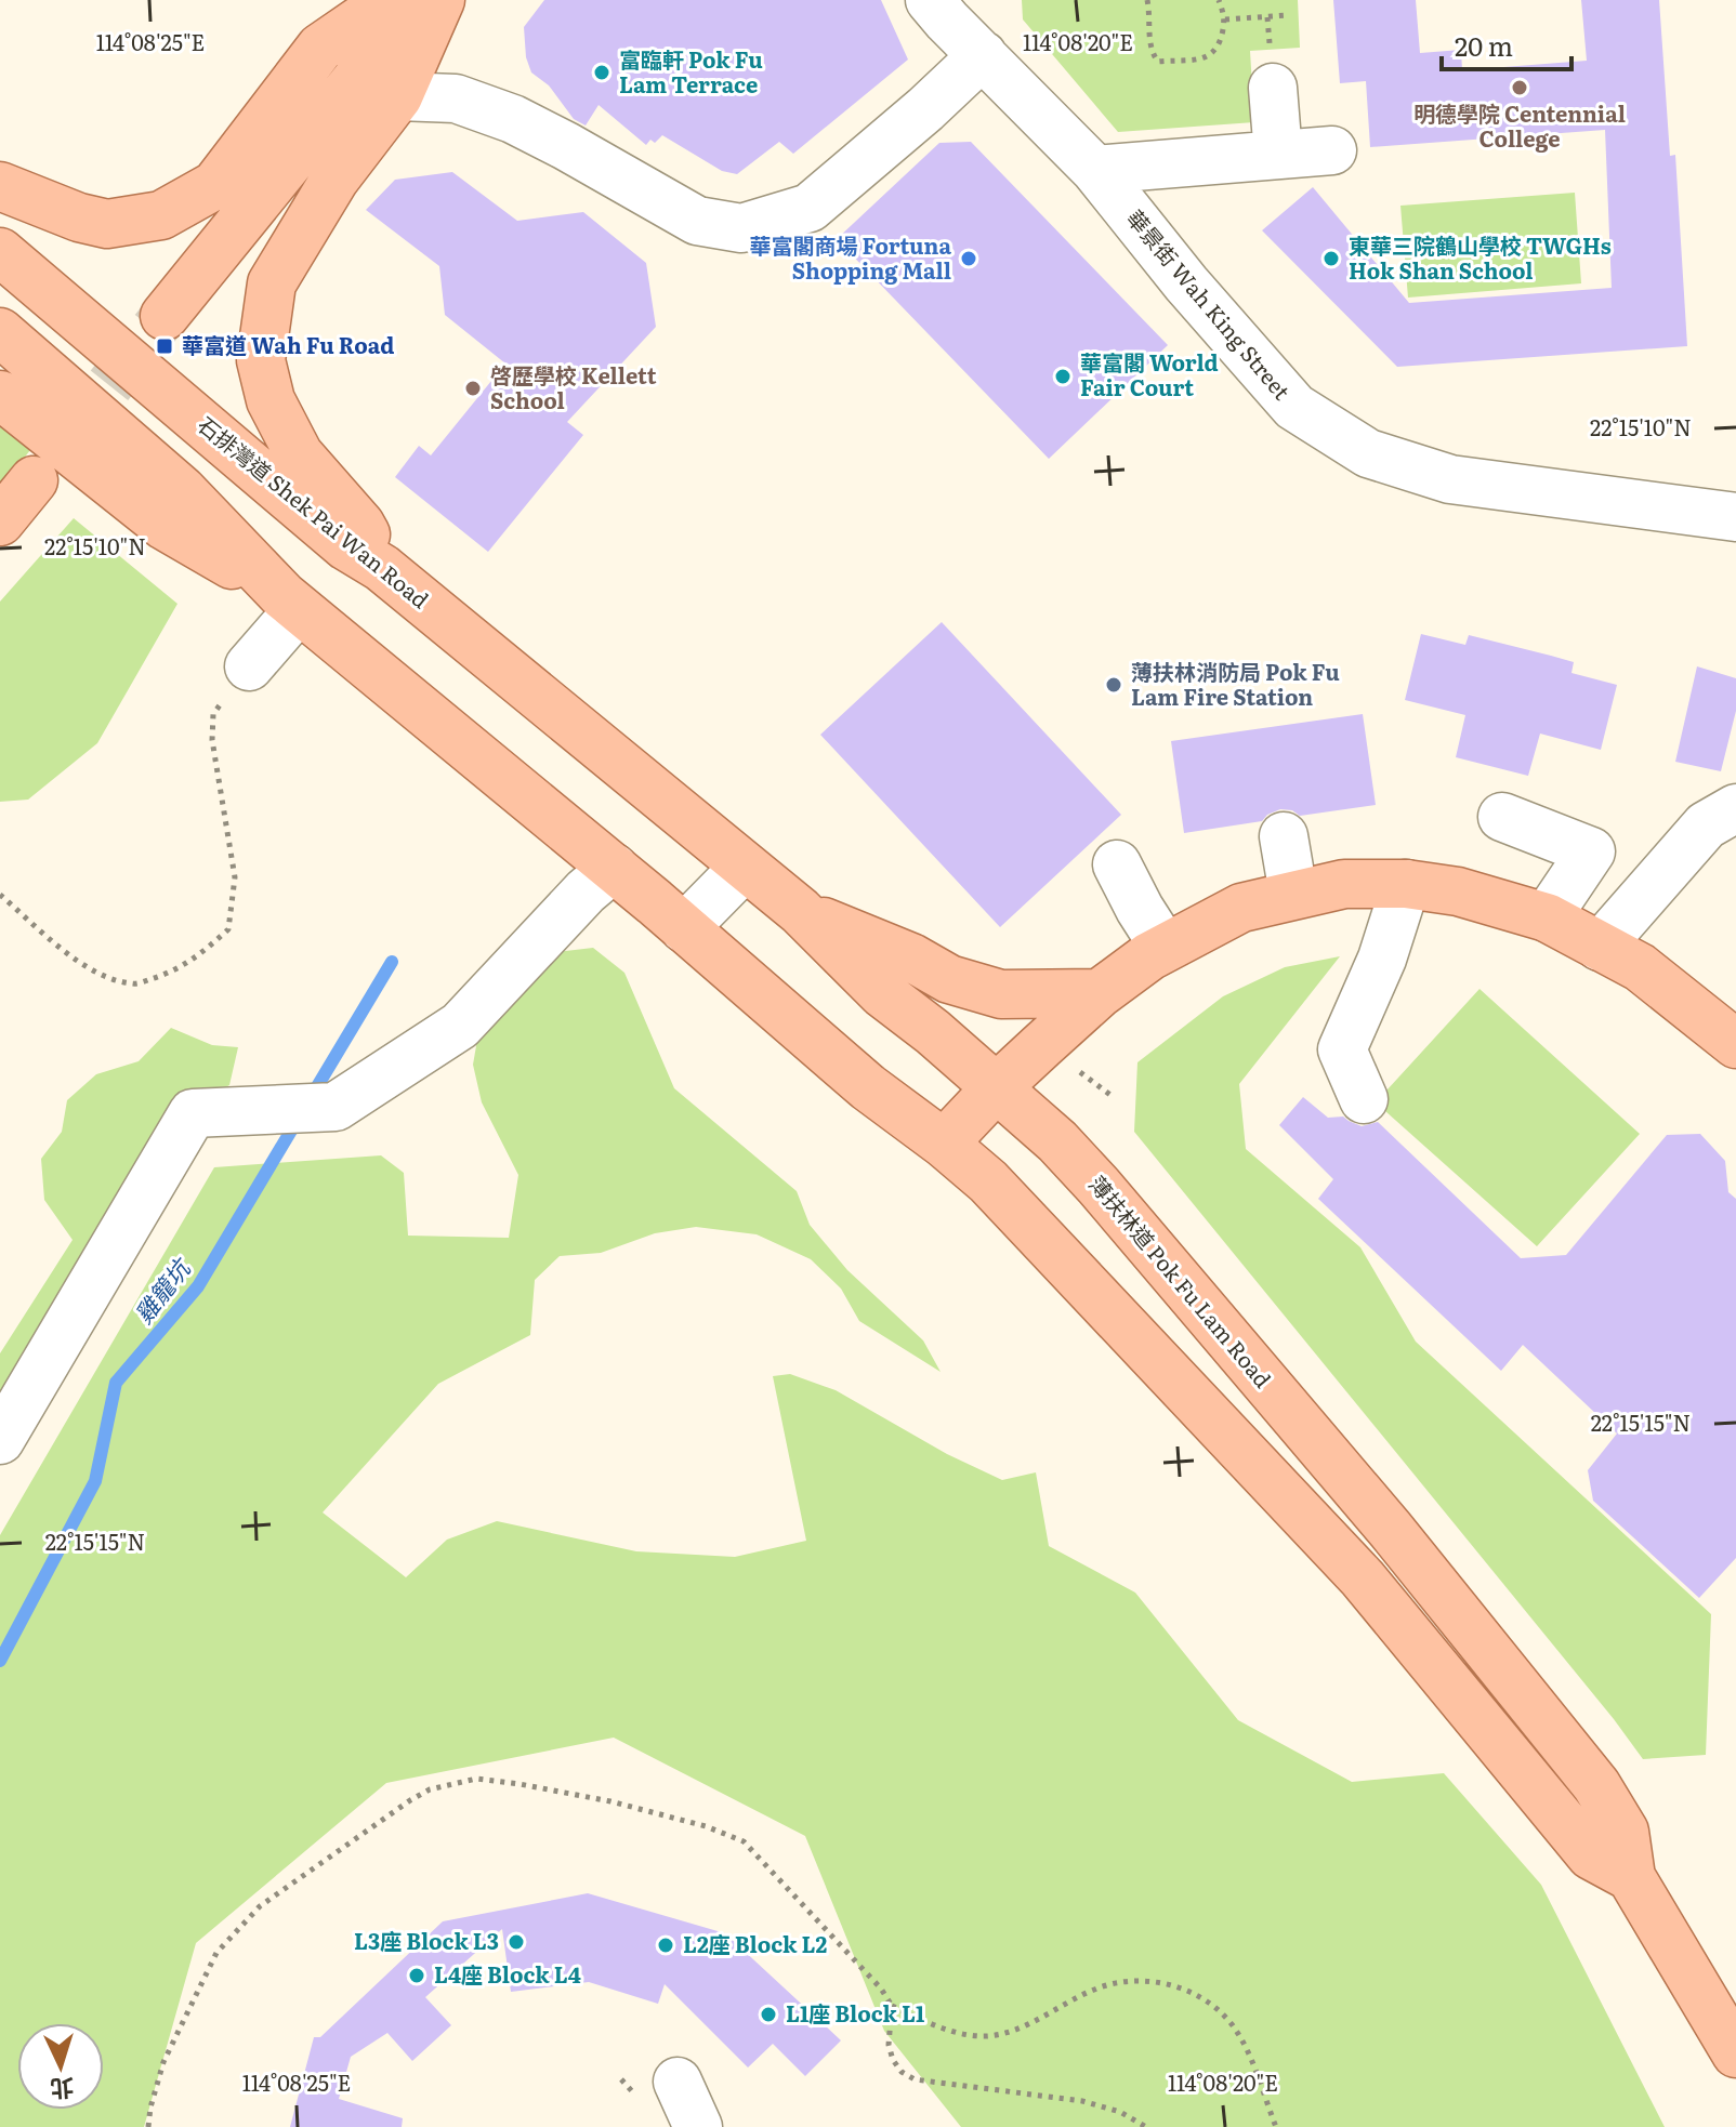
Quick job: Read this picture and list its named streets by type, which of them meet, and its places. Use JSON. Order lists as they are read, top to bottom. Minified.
{"streets":{"main road":["石排灣道 Shek Pai Wan Road","薄扶林道 Pok Fu Lam Road"],"street":["華景街 Wah King Street"]},"crossings":[["石排灣道 Shek Pai Wan Road","薄扶林道 Pok Fu Lam Road"]],"water":["雞籠坑"],"places":{"other":["富臨軒 Pok Fu Lam Terrace","明德學院 Centennial College","華富閣商場 Fortuna Shopping Mall","東華三院鶴山學校 TWGHs Hok Shan School","華富閣 World Fair Court","啓歷學校 Kellett School","薄扶林消防局 Pok Fu Lam Fire Station","L3座 Block L3","L2座 Block L2","L4座 Block L4","L1座 Block L1"],"transit":["華富道 Wah Fu Road"]},"scale_bar":"20 m","north":"bottom","coordinates":["114°08'25\"E","114°08'20\"E","22°15'10\"N","22°15'15\"N"]}
